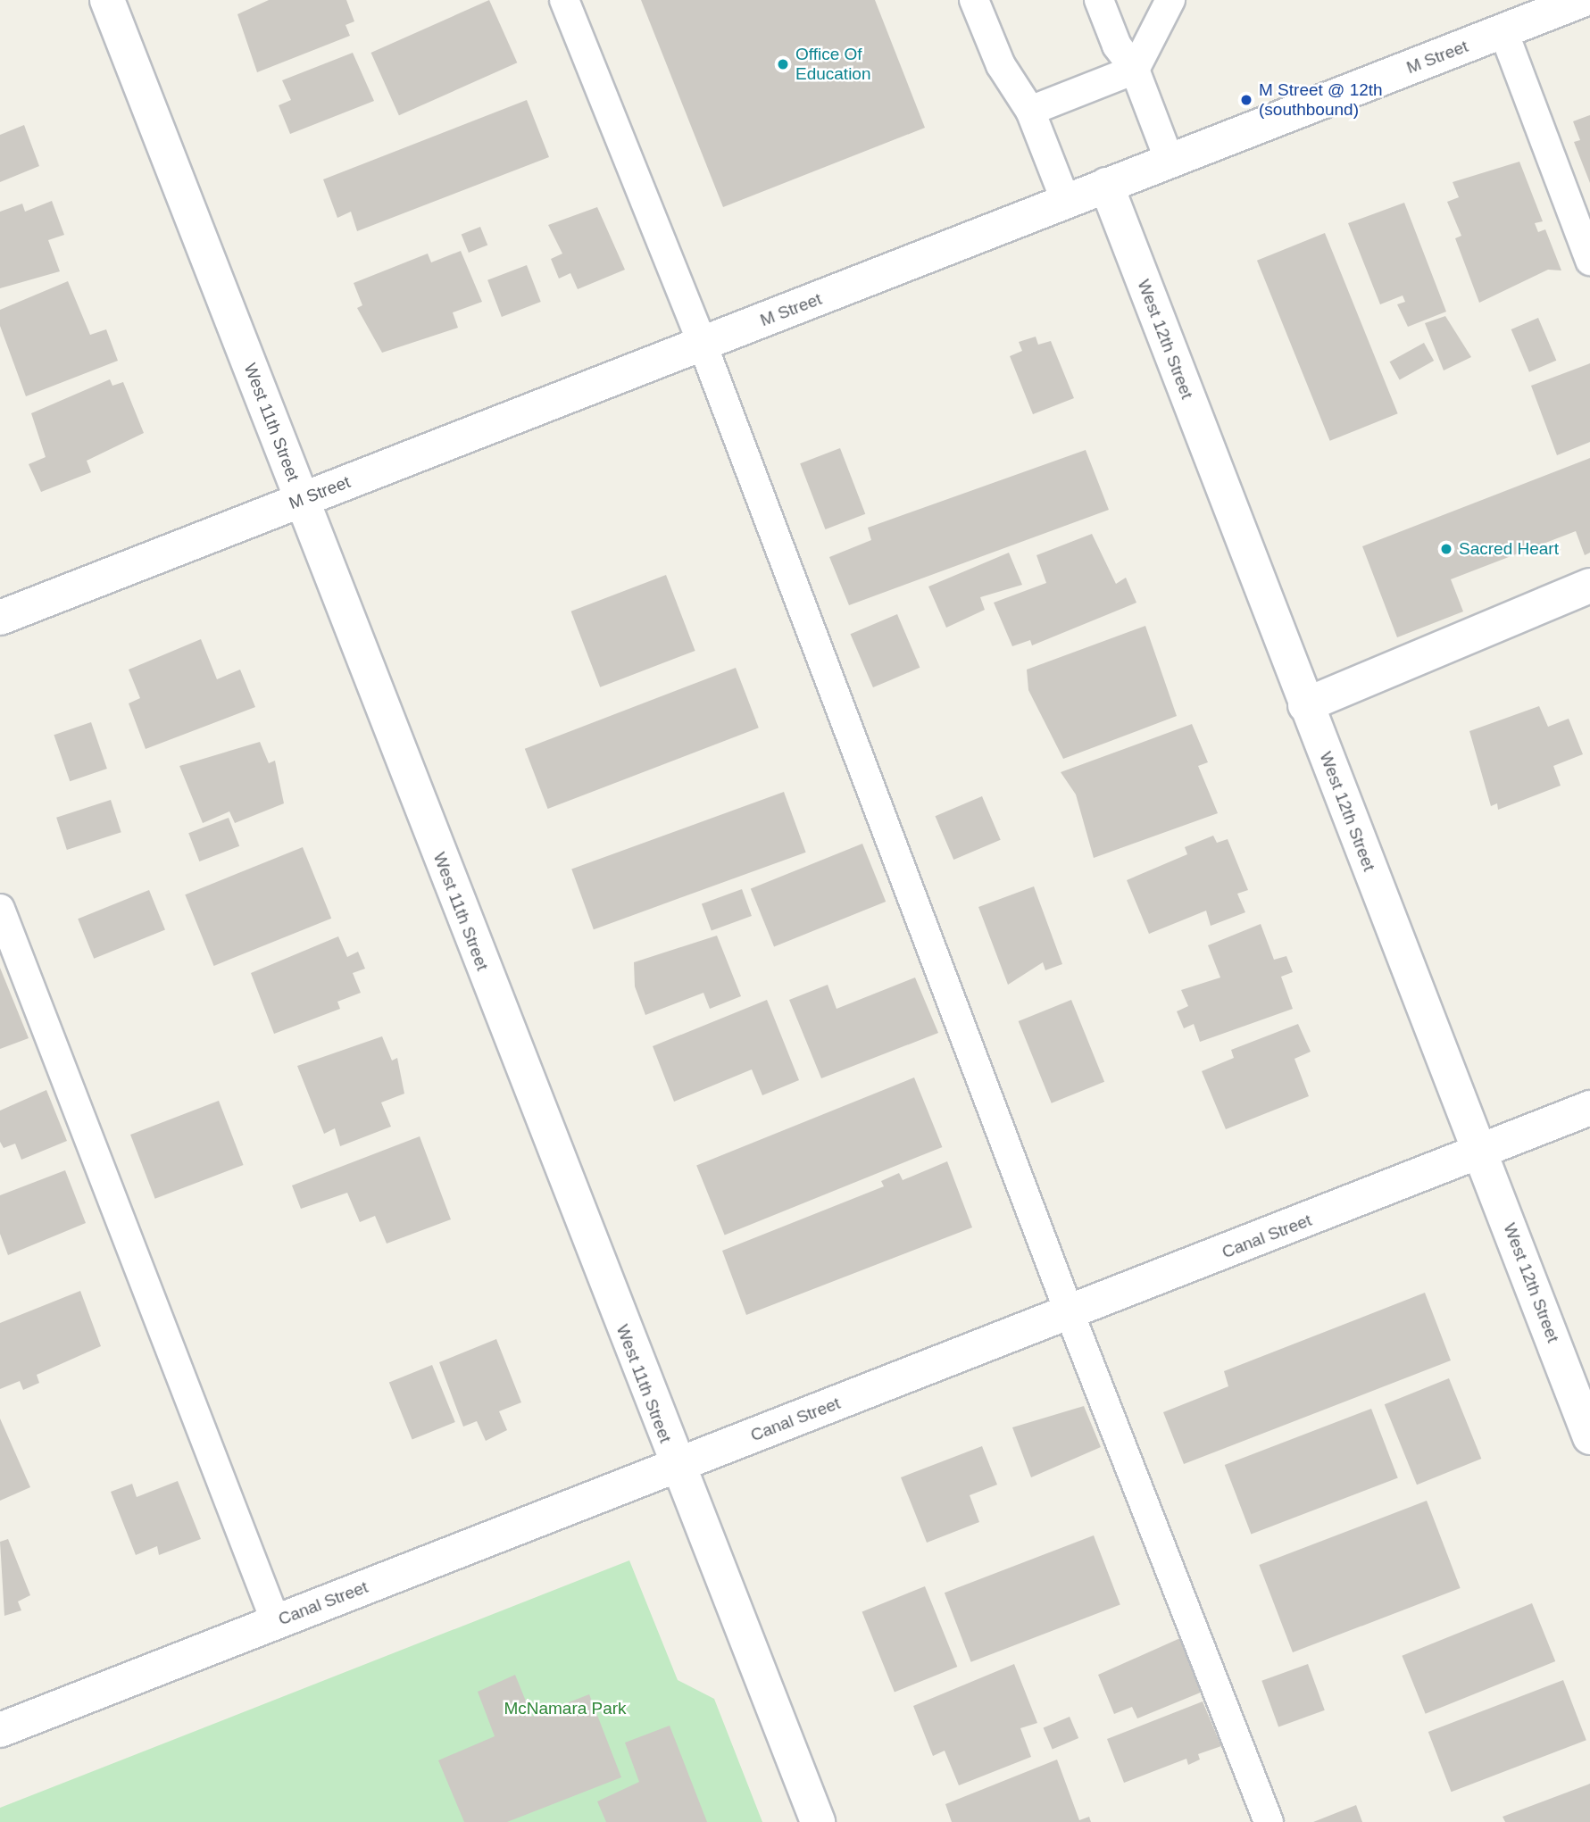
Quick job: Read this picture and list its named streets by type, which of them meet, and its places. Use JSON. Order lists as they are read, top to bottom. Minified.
{"streets":{"street":["M Street","West 12th Street","West 11th Street","Canal Street"]},"crossings":[["M Street","West 12th Street"],["M Street","West 11th Street"],["West 12th Street","Canal Street"],["West 11th Street","Canal Street"]],"parks":["McNamara Park"],"places":["Office Of Education","M Street @ 12th (southbound)","Sacred Heart"]}
